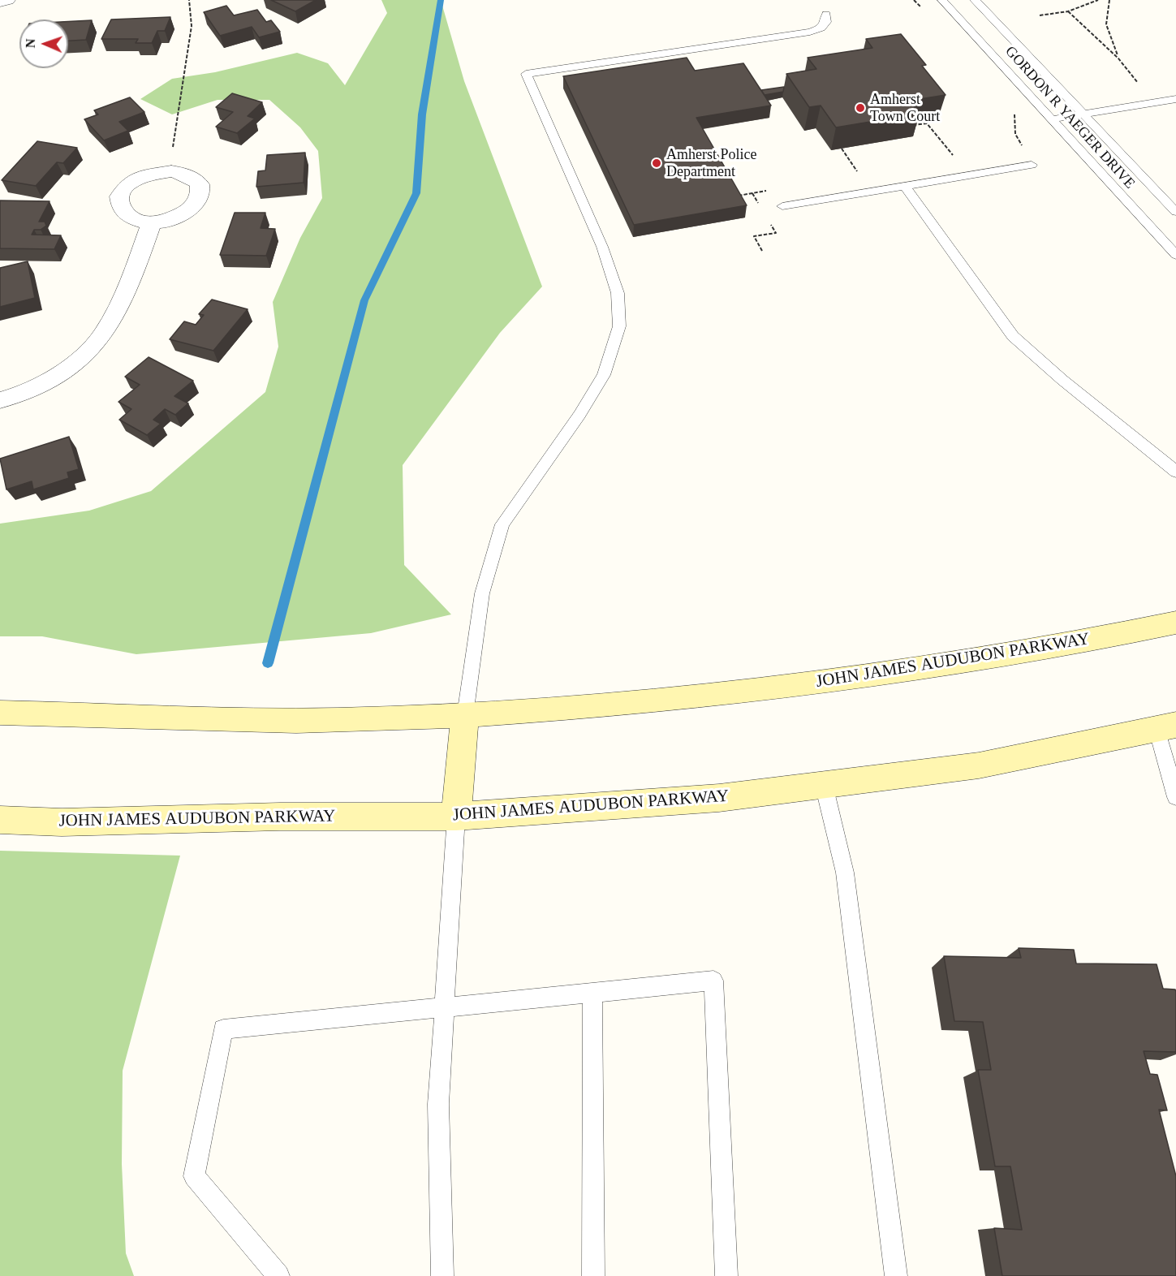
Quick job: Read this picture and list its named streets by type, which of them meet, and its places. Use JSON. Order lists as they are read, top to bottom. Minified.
{"streets":{"main road":["JOHN JAMES AUDUBON PARKWAY"],"lane":["GORDON R YAEGER DRIVE"]},"places":["Amherst Town Court","Amherst Police Department"],"north":"left"}
